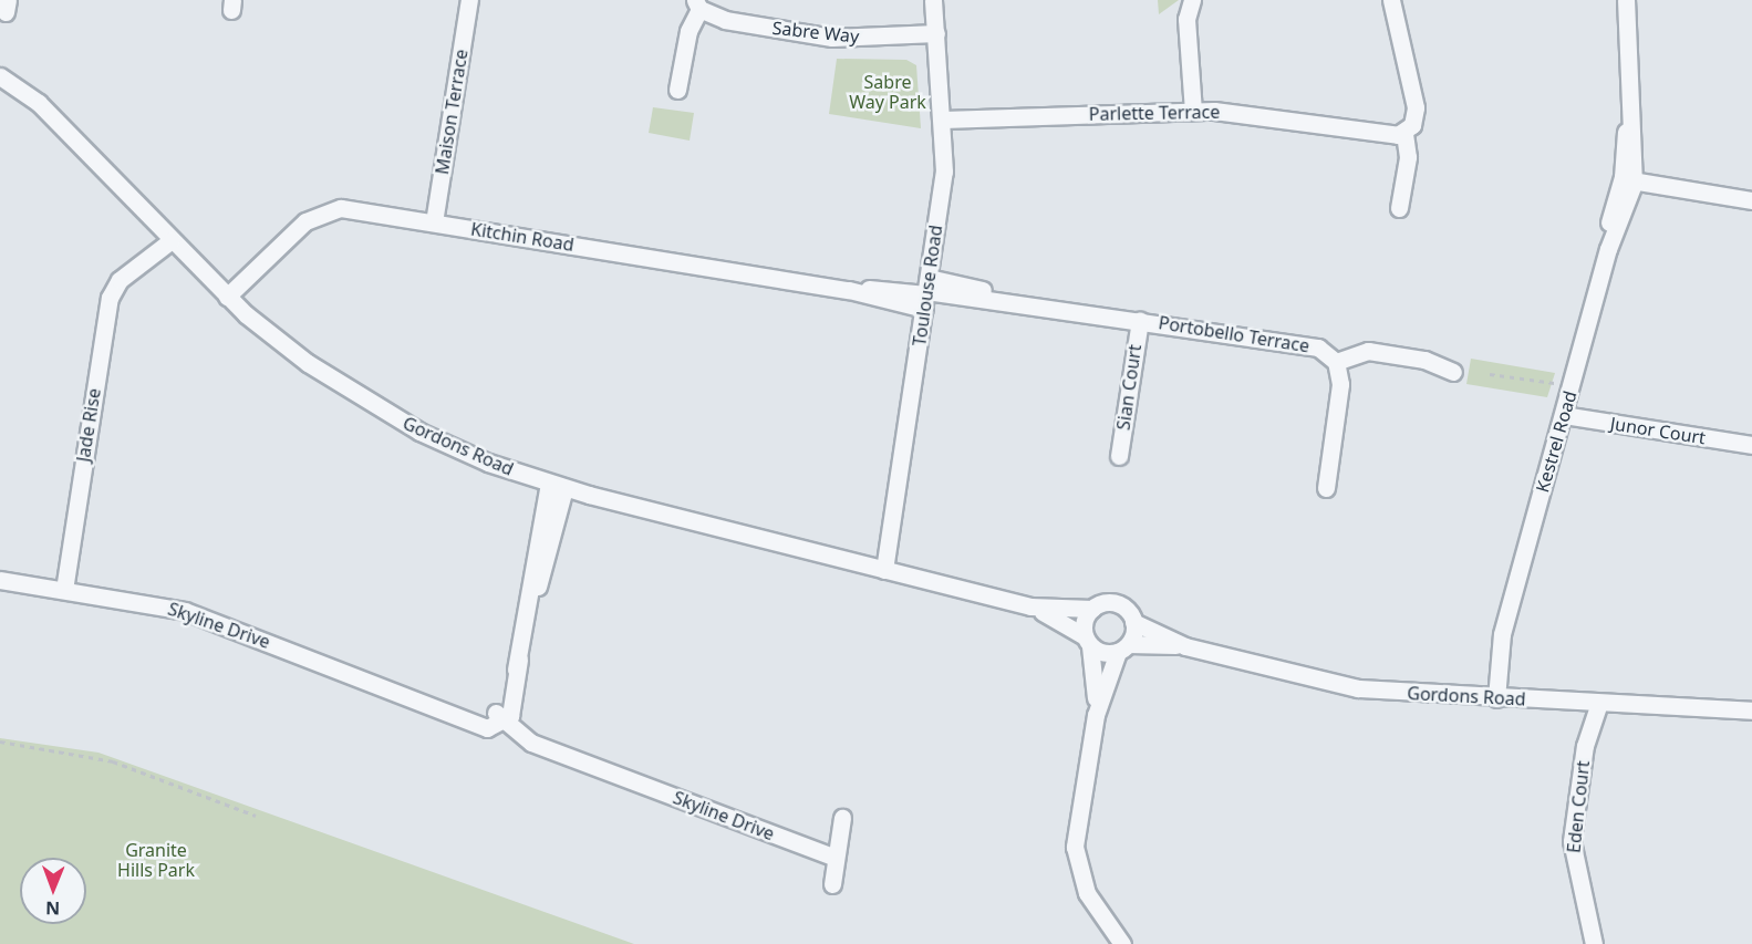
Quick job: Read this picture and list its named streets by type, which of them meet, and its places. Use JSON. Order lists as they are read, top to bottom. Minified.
{"streets":{"street":["Sabre Way","Maison Terrace","Parlette Terrace","Kitchin Road","Toulouse Road","Portobello Terrace","Sian Court","Jade Rise","Junor Court","Kestrel Road","Gordons Road","Skyline Drive","Eden Court"]},"crossings":[["Sabre Way","Toulouse Road"],["Maison Terrace","Kitchin Road"],["Parlette Terrace","Toulouse Road"],["Kitchin Road","Toulouse Road"],["Kitchin Road","Portobello Terrace"],["Kitchin Road","Gordons Road"],["Toulouse Road","Portobello Terrace"],["Toulouse Road","Gordons Road"],["Portobello Terrace","Sian Court"],["Jade Rise","Gordons Road"],["Jade Rise","Skyline Drive"],["Junor Court","Kestrel Road"],["Kestrel Road","Gordons Road"],["Gordons Road","Eden Court"]],"parks":["Sabre Way Park","Granite Hills Park"],"north":"bottom"}
